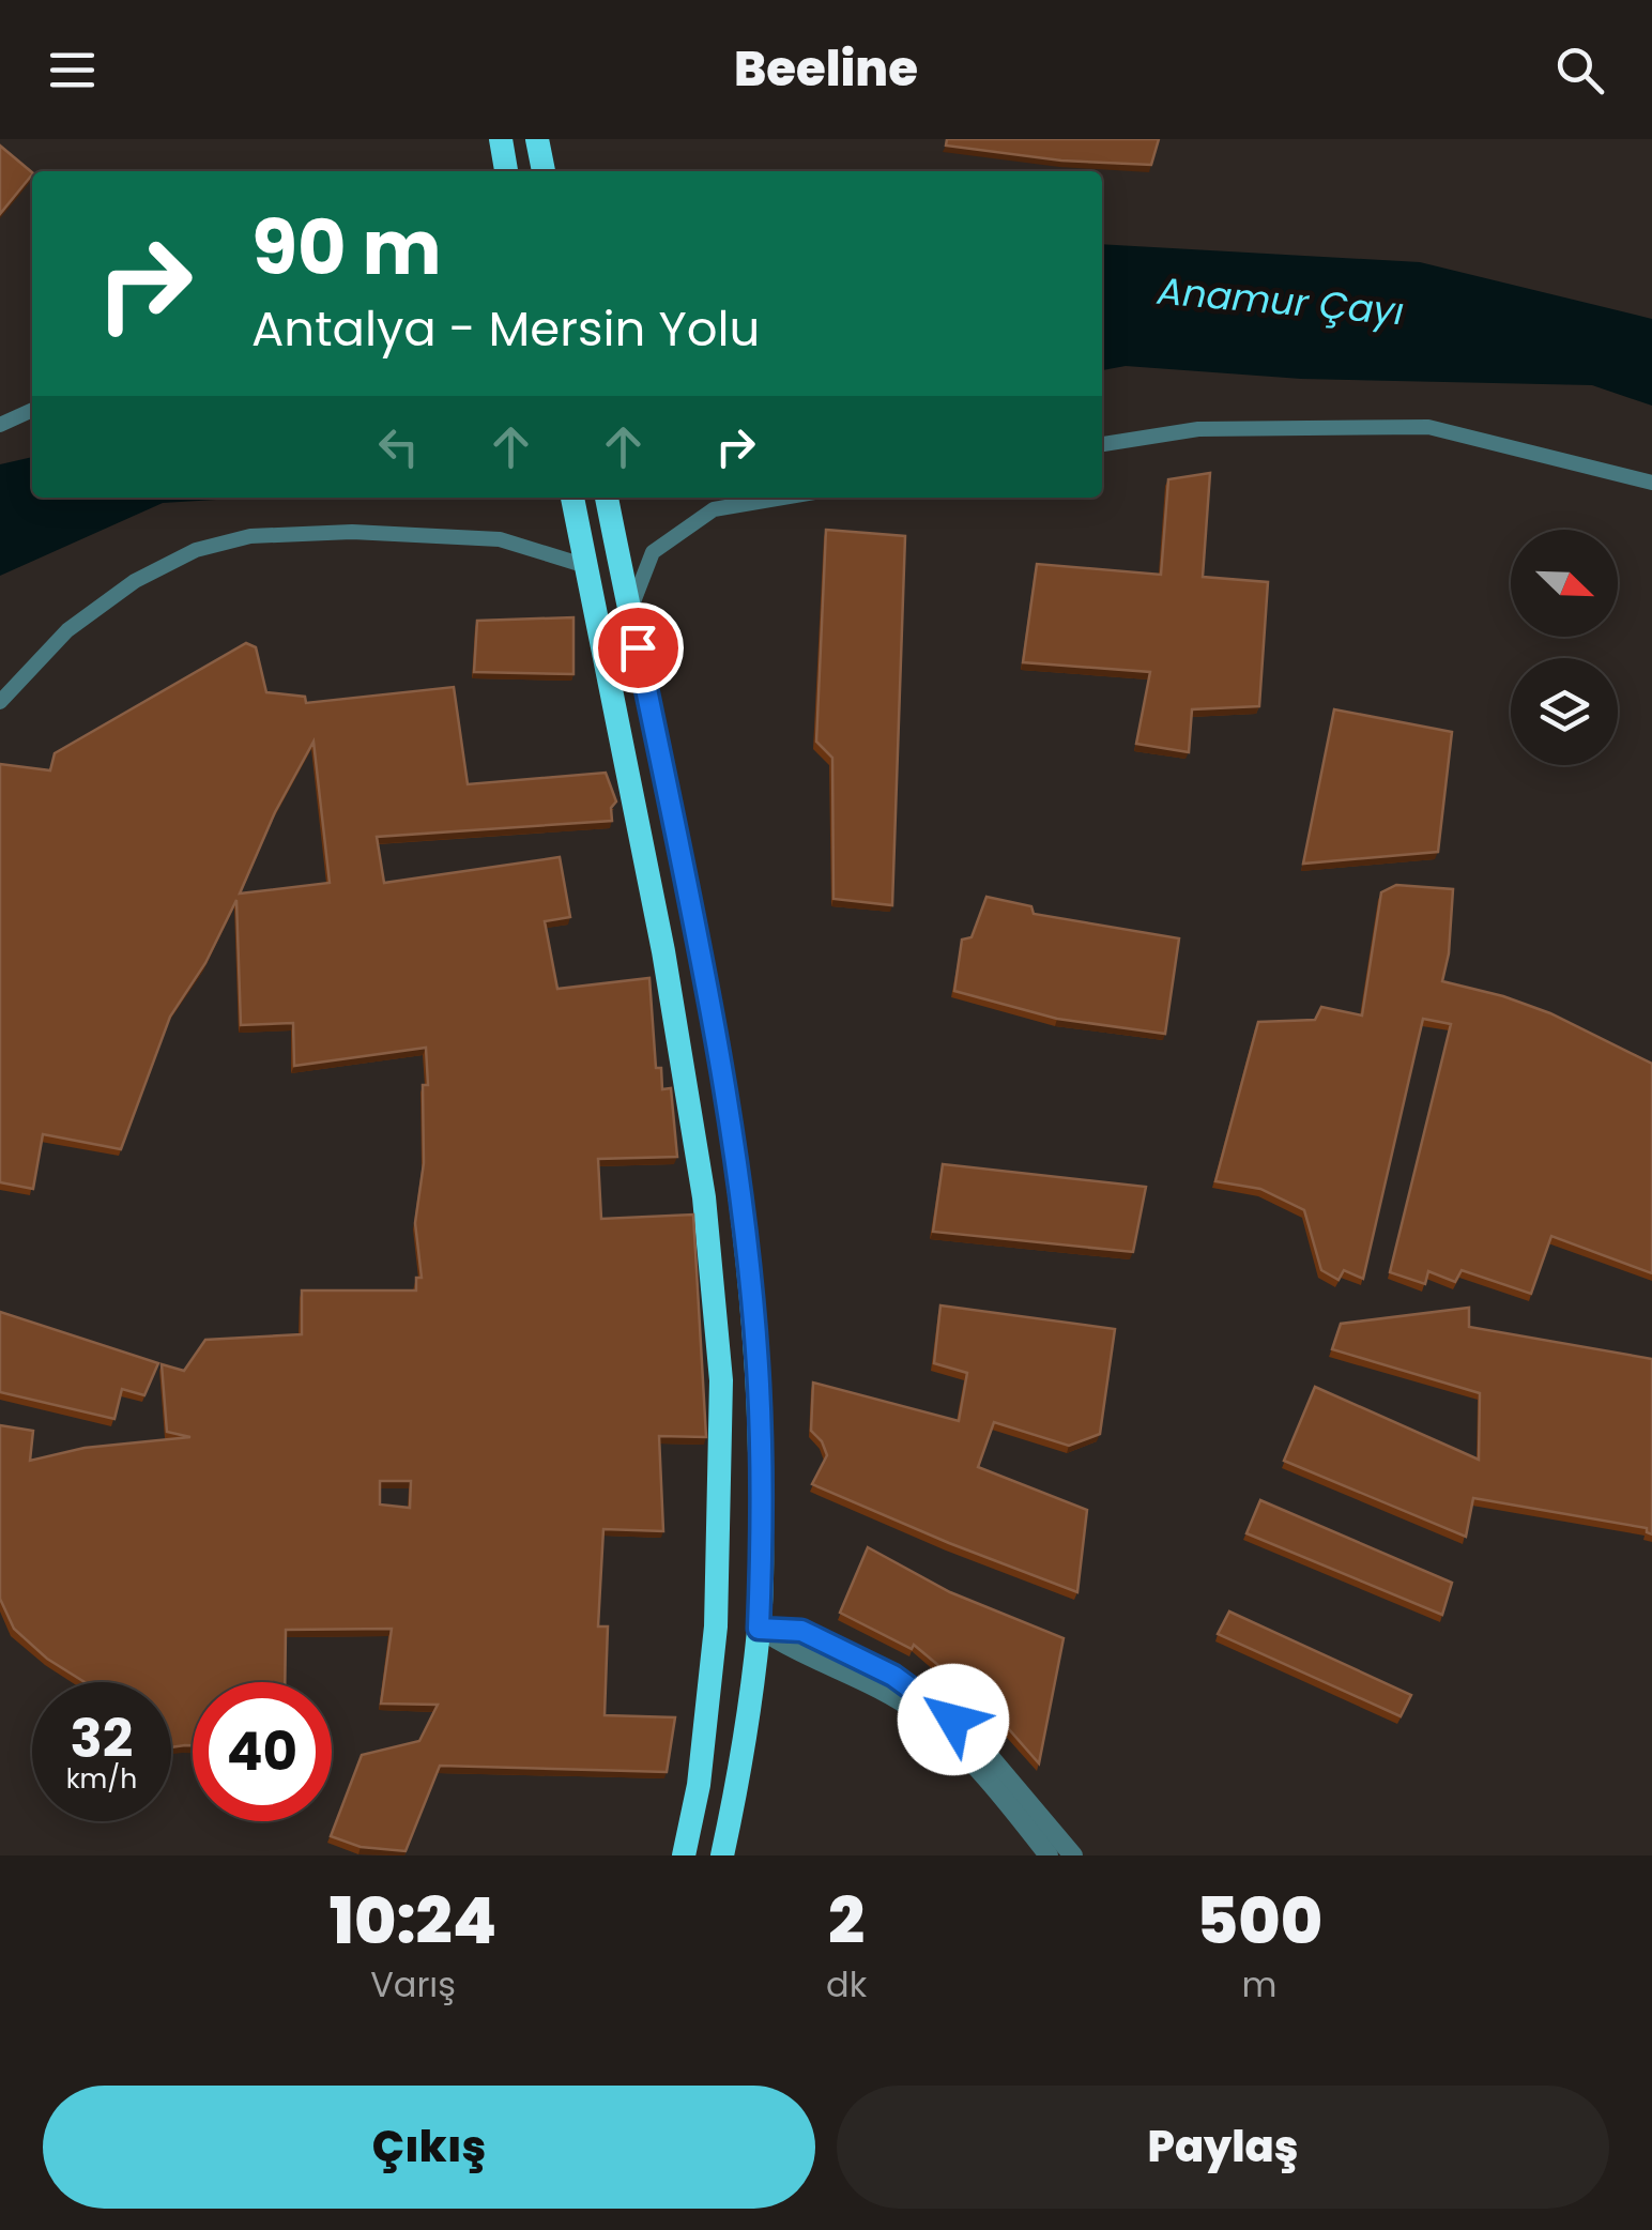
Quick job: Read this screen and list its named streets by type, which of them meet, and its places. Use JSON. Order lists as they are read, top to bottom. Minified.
{"water":["Anamur Çayı"],"north":"bottom right","page":{"header":"Beeline","turn":["90 m","Antalya - Mersin Yolu"],"speed":"32 km/h","limit":"40","eta":["10:24","Varış","2","dk","500","m"],"buttons":["Çıkış","Paylaş"]}}
